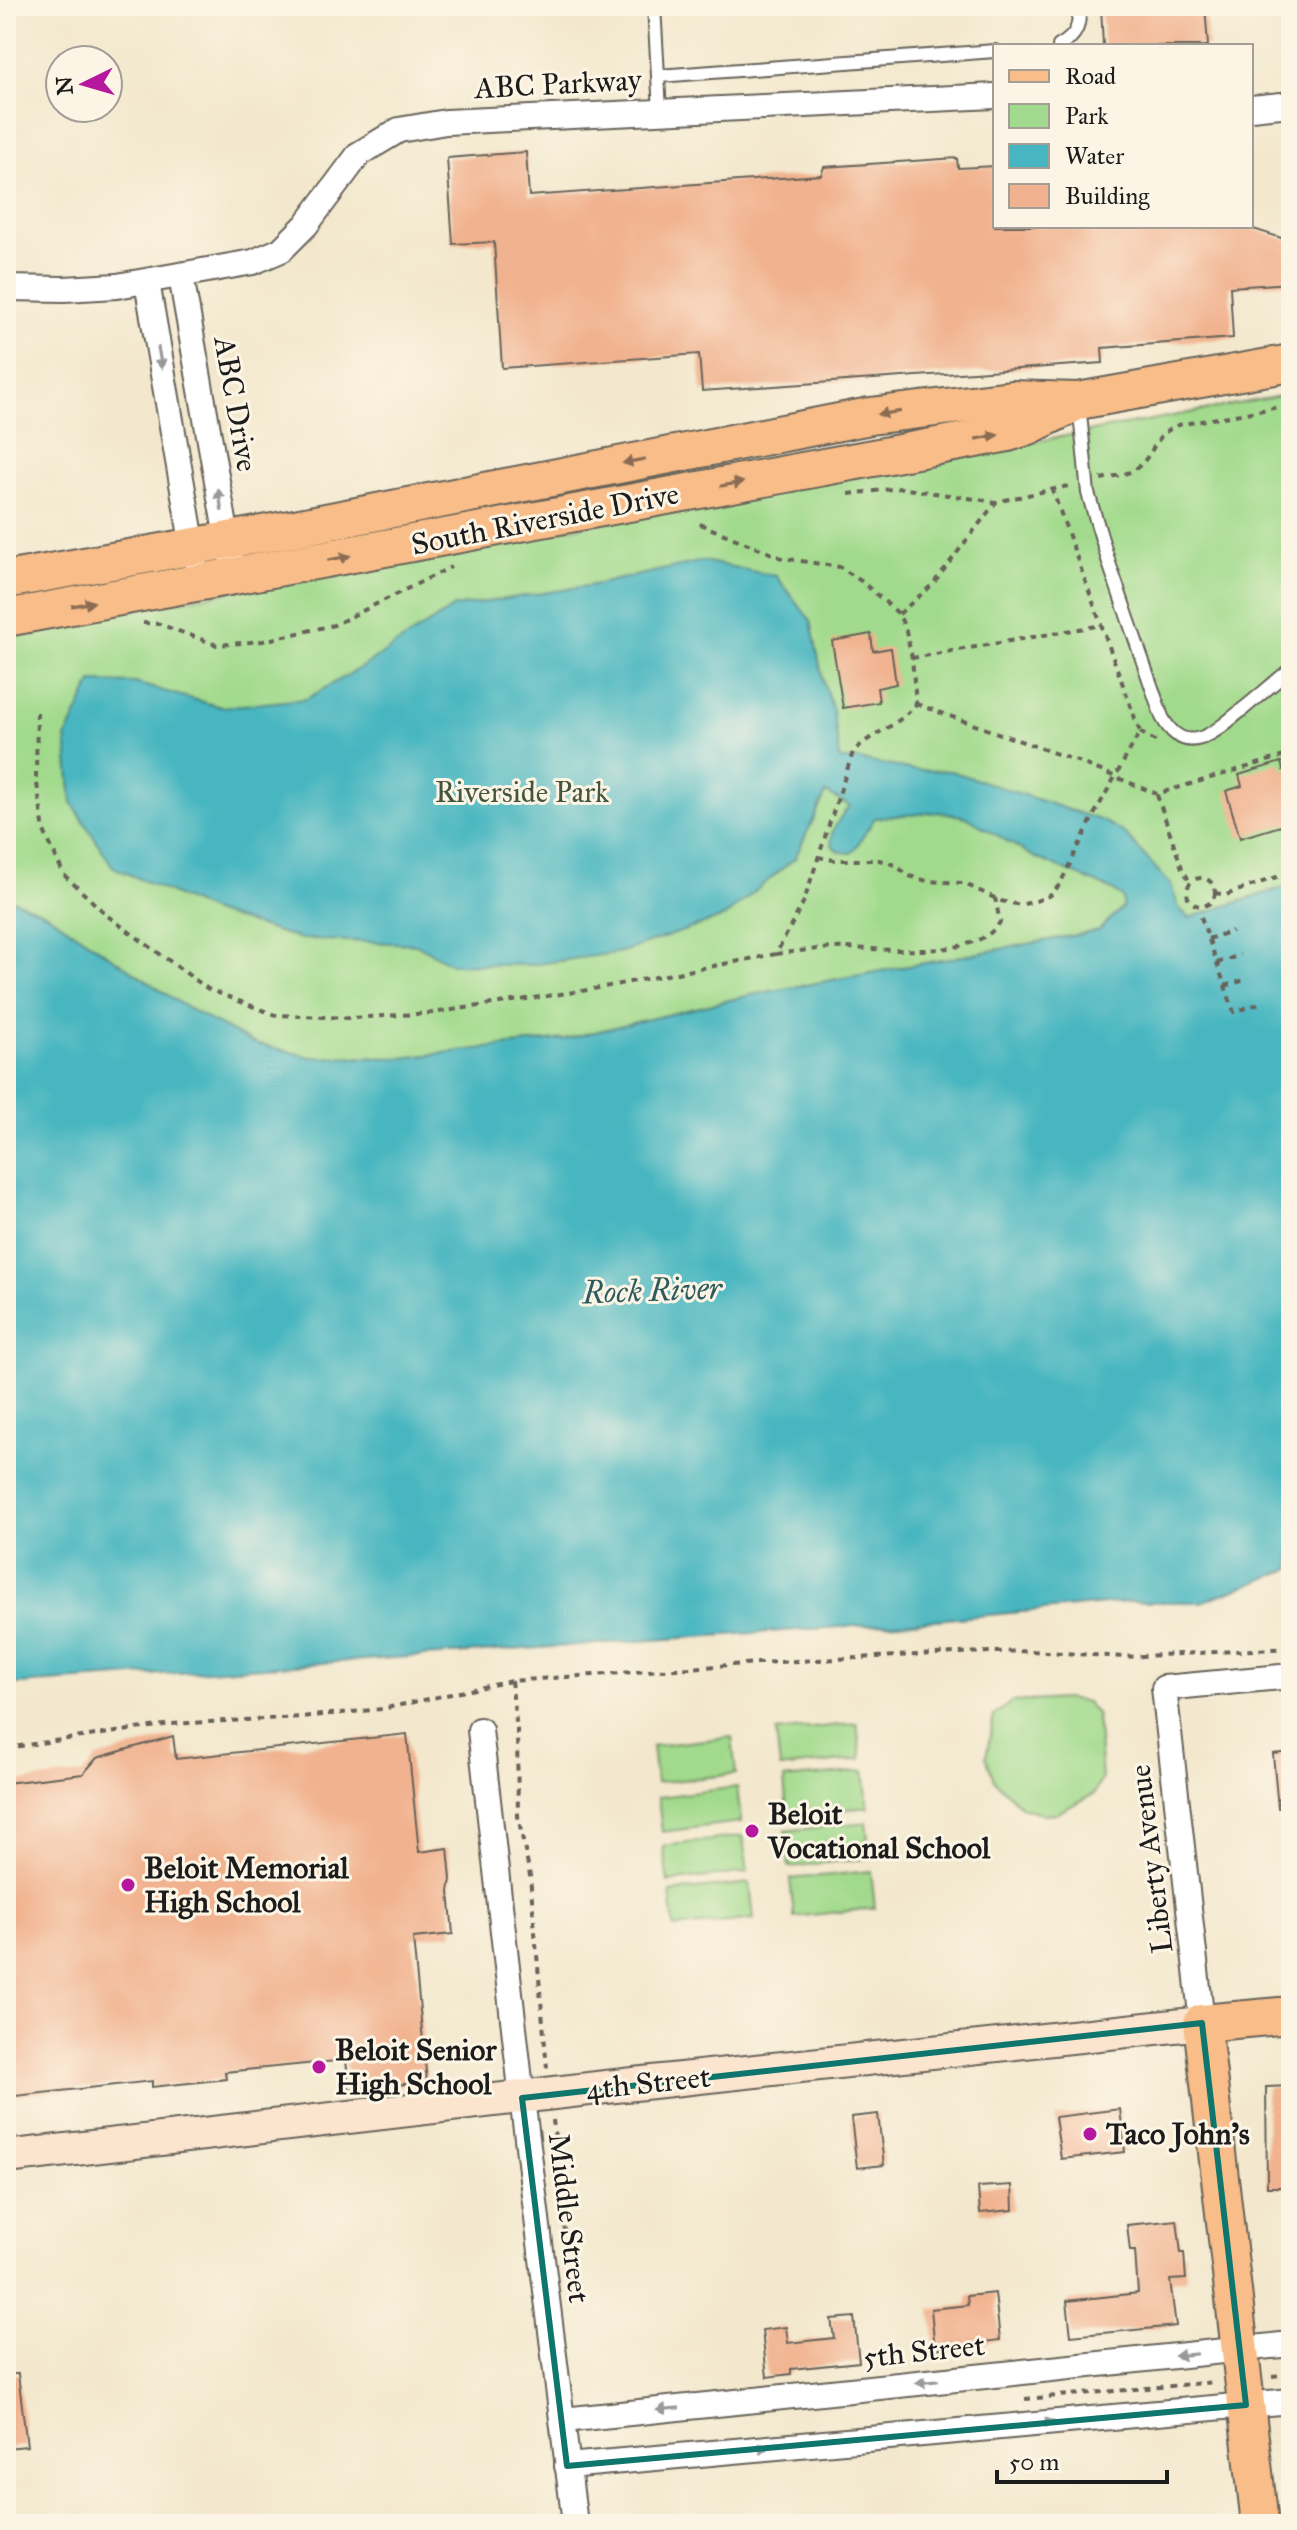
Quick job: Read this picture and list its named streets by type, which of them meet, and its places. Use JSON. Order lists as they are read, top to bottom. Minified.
{"streets":{"main road":["South Riverside Drive","4th Street"],"street":["ABC Parkway","ABC Drive","Liberty Avenue","Middle Street","5th Street"]},"crossings":[["ABC Parkway","ABC Drive"],["ABC Drive","South Riverside Drive"],["Liberty Avenue","4th Street"],["4th Street","Middle Street"],["Middle Street","5th Street"]],"water":["Rock River"],"parks":["Riverside Park"],"places":["Beloit Vocational School","Beloit Memorial High School","Beloit Senior High School","Taco John's"],"legend":["Road","Park","Water","Building"],"scale_bar":"50 m","north":"left"}
